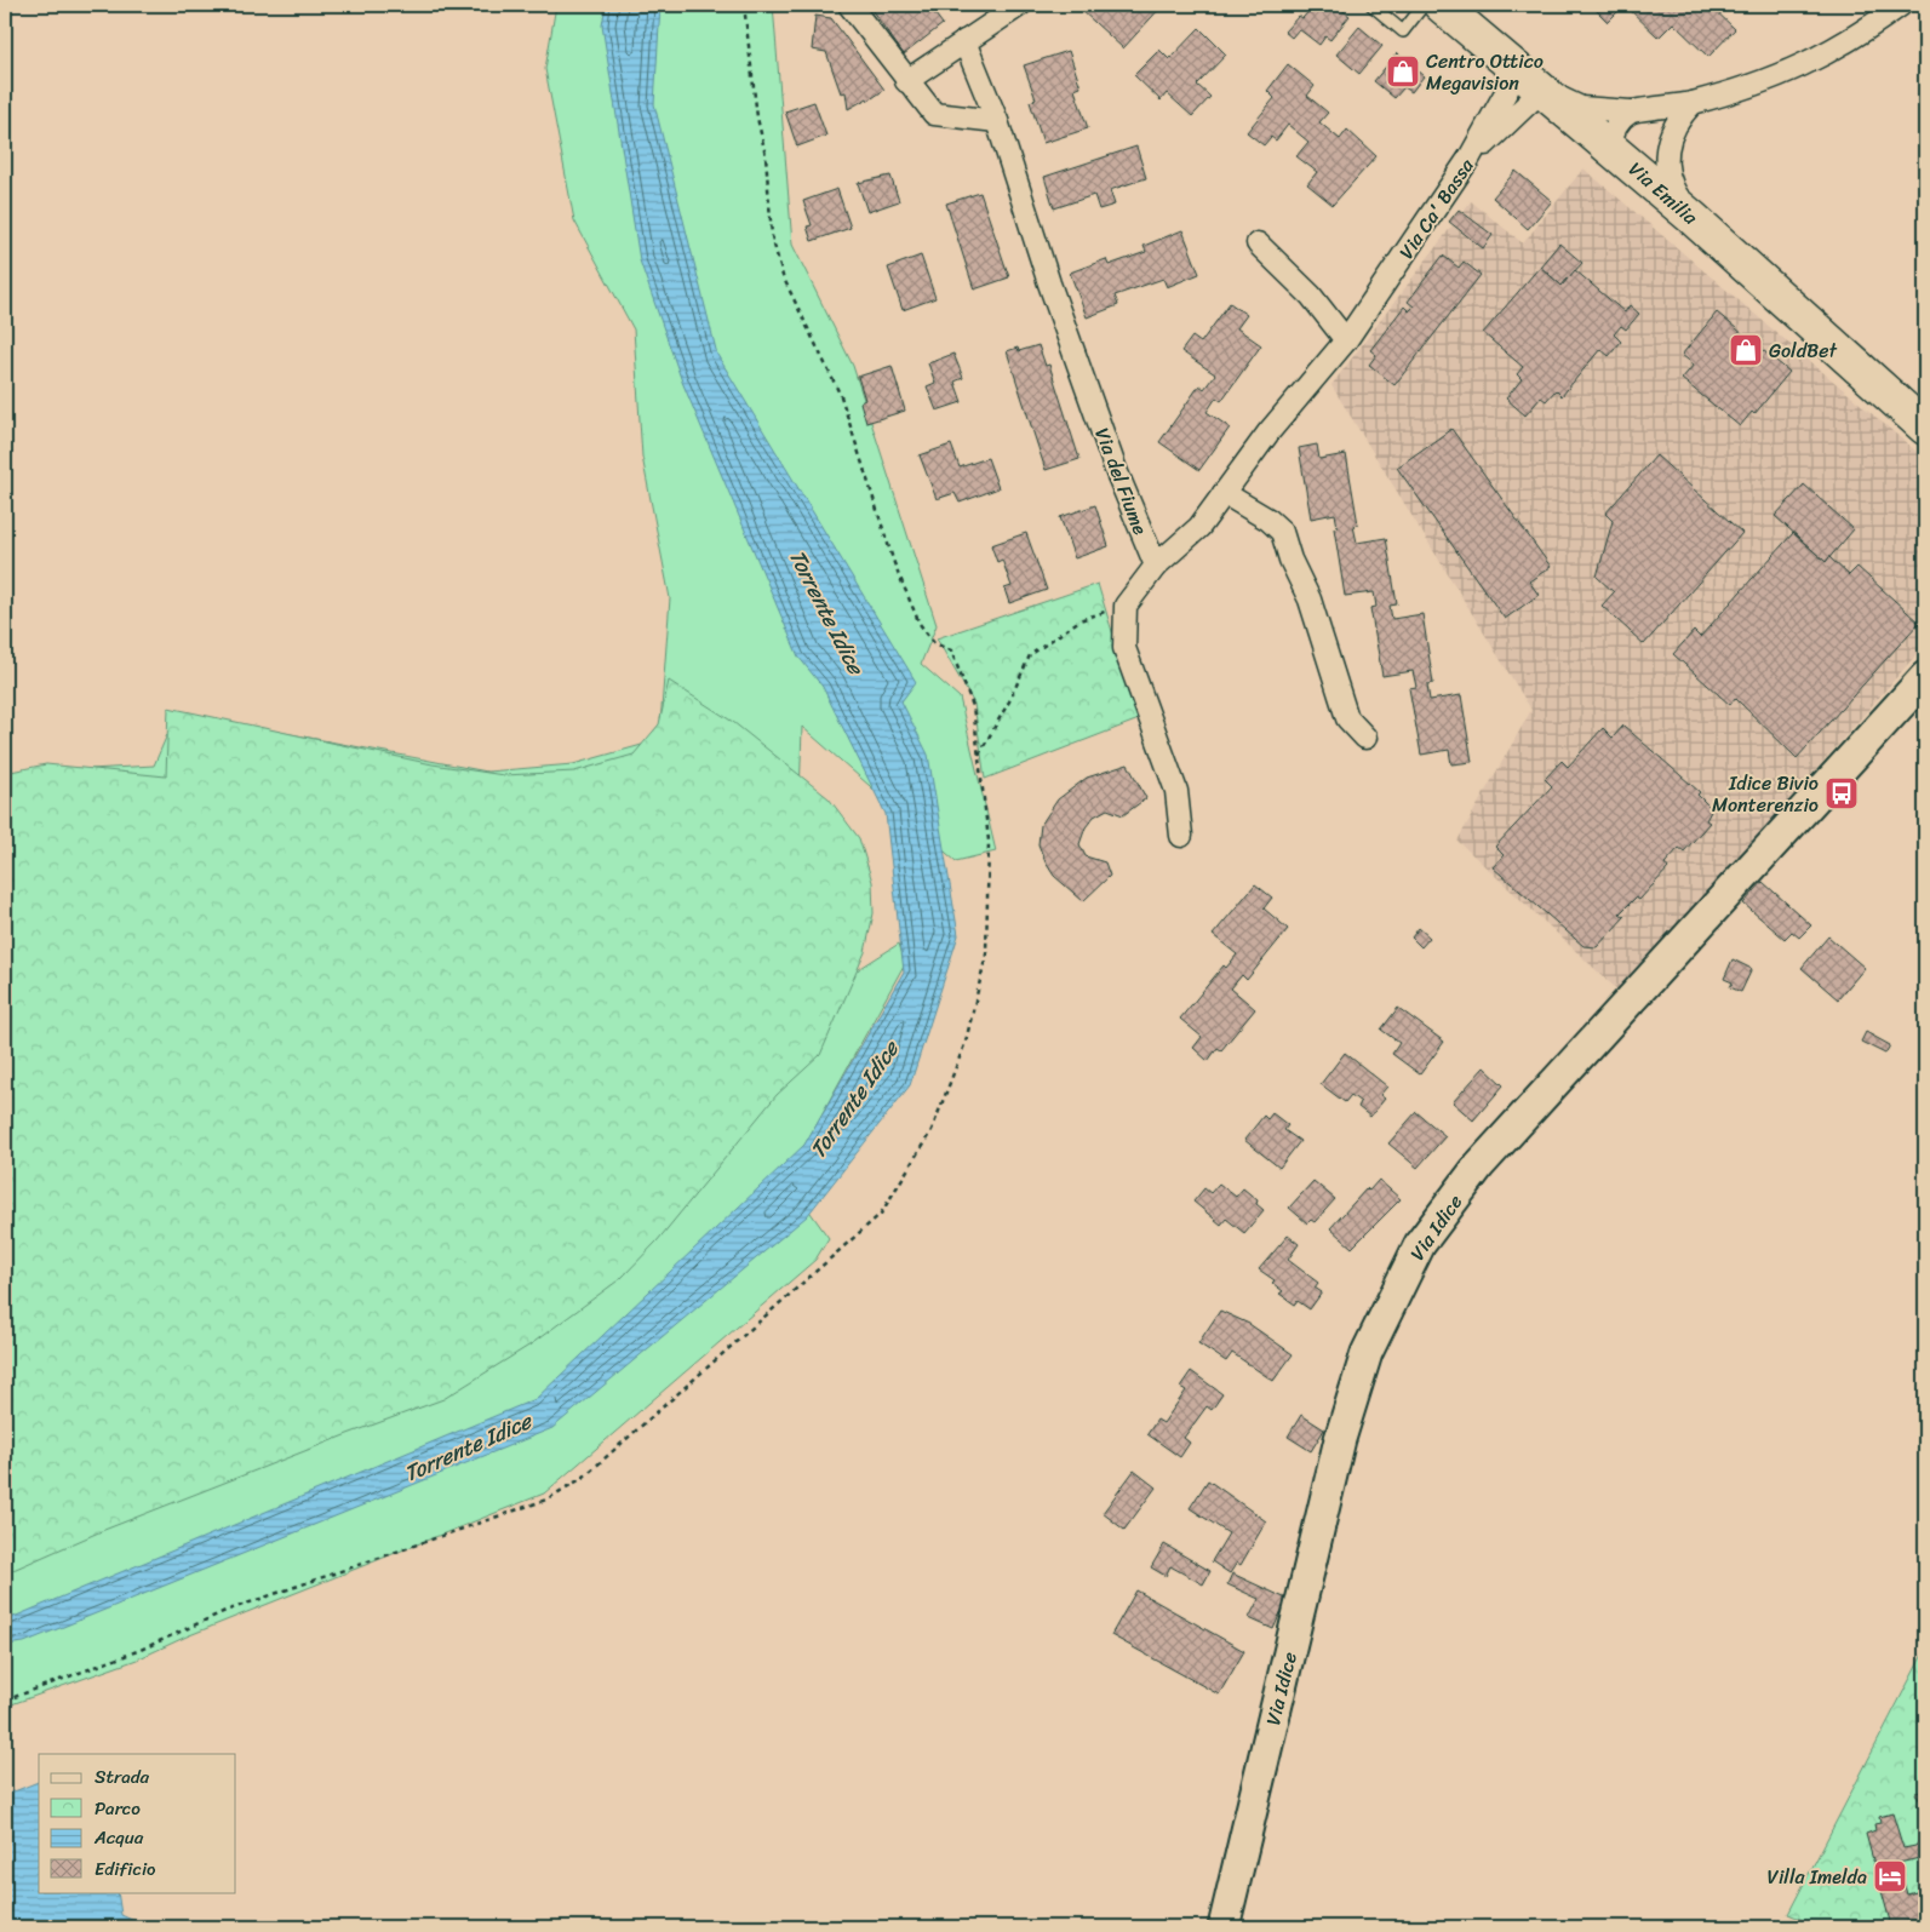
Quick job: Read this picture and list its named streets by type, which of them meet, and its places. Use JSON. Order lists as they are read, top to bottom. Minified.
{"streets":{"main road":["Via Emilia","Via Idice"],"street":["Via Ca' Bassa","Via del Fiume"]},"crossings":[["Via Emilia","Via Ca' Bassa"],["Via Ca' Bassa","Via del Fiume"]],"water":["Torrente Idice"],"places":{"shop":["Centro Ottico Megavision","GoldBet"],"bus stop":["Idice Bivio Monterenzio"],"hotel":["Villa Imelda"]},"legend":["Strada","Parco","Acqua","Edificio"]}
